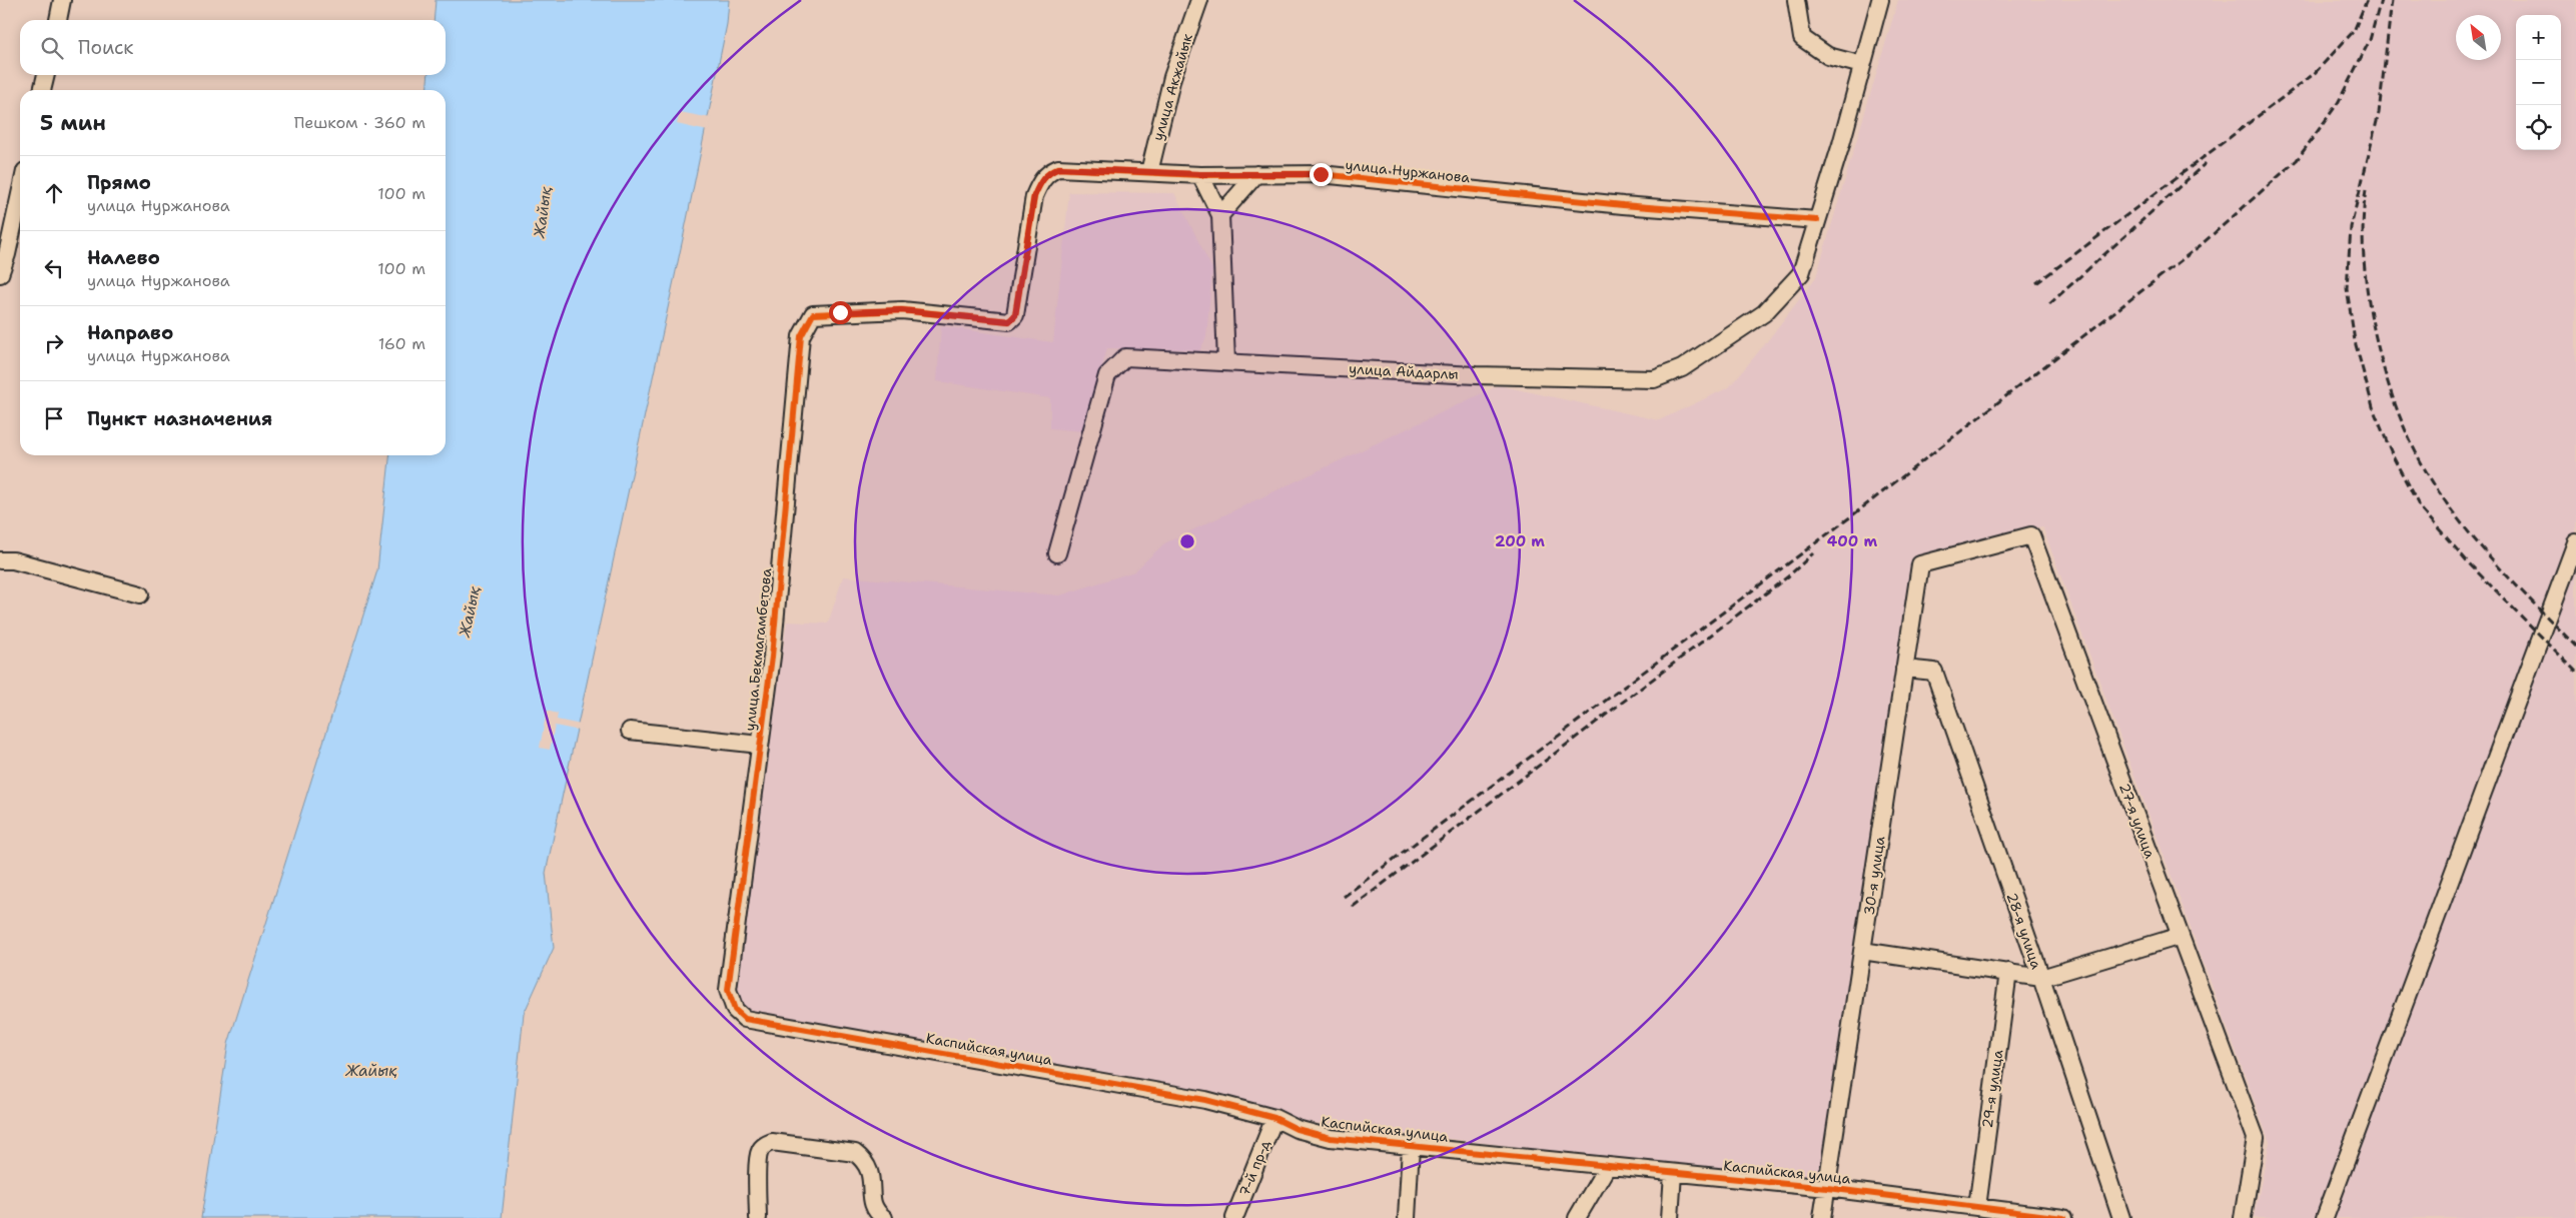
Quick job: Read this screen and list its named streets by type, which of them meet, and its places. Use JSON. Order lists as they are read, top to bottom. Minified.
{"streets":{"street":["улица Акжайык","улица Нуржанова","улица Айдарлы","улица Бекмагамбетова","27-я улица","30-я улица","28-я улица","Каспийская улица","29-я улица","7-й пр-д"]},"crossings":[["улица Акжайык","улица Нуржанова"],["улица Нуржанова","улица Айдарлы"],["улица Нуржанова","улица Бекмагамбетова"],["улица Бекмагамбетова","Каспийская улица"],["27-я улица","30-я улица"],["30-я улица","28-я улица"],["30-я улица","Каспийская улица"],["Каспийская улица","29-я улица"],["Каспийская улица","7-й пр-д"]],"water":["Жайық"],"north":"top left","page":{"map_buttons":["+","−"],"search":"Поиск","heading":["5 мин","Пешком · 360 m"],"list":[["Прямо","улица Нуржанова","100 m"],["Налево","улица Нуржанова","100 m"],["Направо","улица Нуржанова","160 m"],"Пункт назначения"]},"rings":["200 m","400 m"]}
